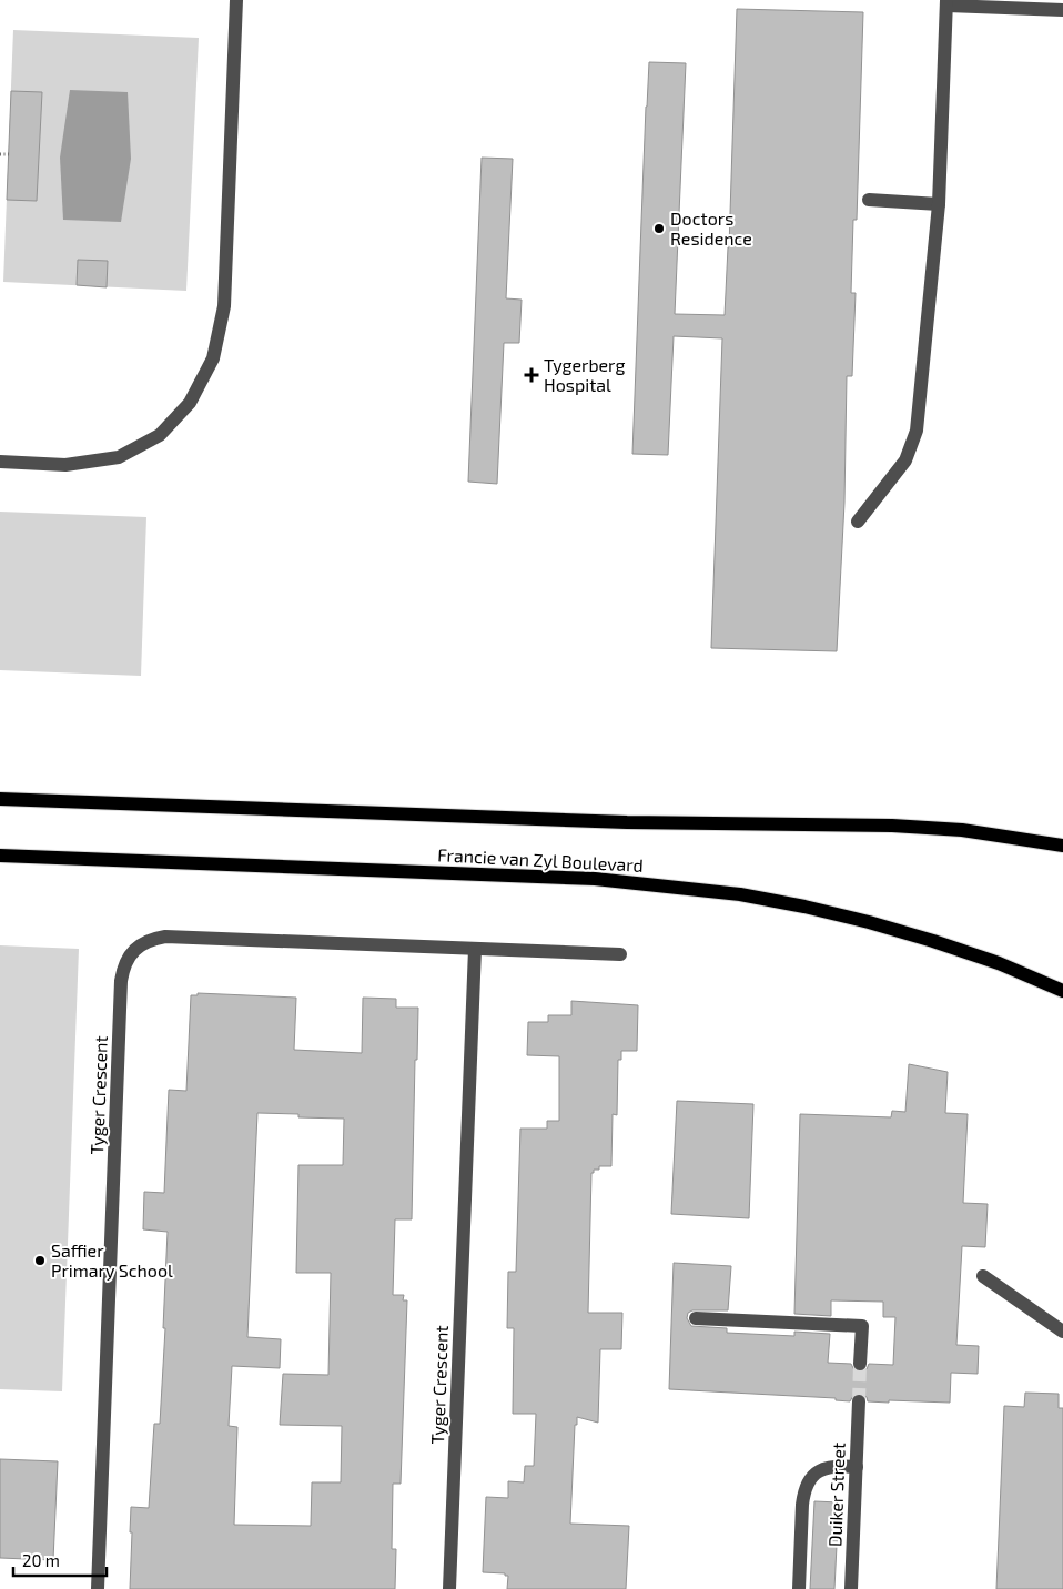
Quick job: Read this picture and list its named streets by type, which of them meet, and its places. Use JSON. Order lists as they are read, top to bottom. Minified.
{"streets":{"main road":["Francie van Zyl Boulevard"],"street":["Tyger Crescent","Duiker Street"]},"places":{"other":["Doctors Residence","Saffier Primary School"],"health":["Tygerberg Hospital"]},"scale_bar":"20 m"}
